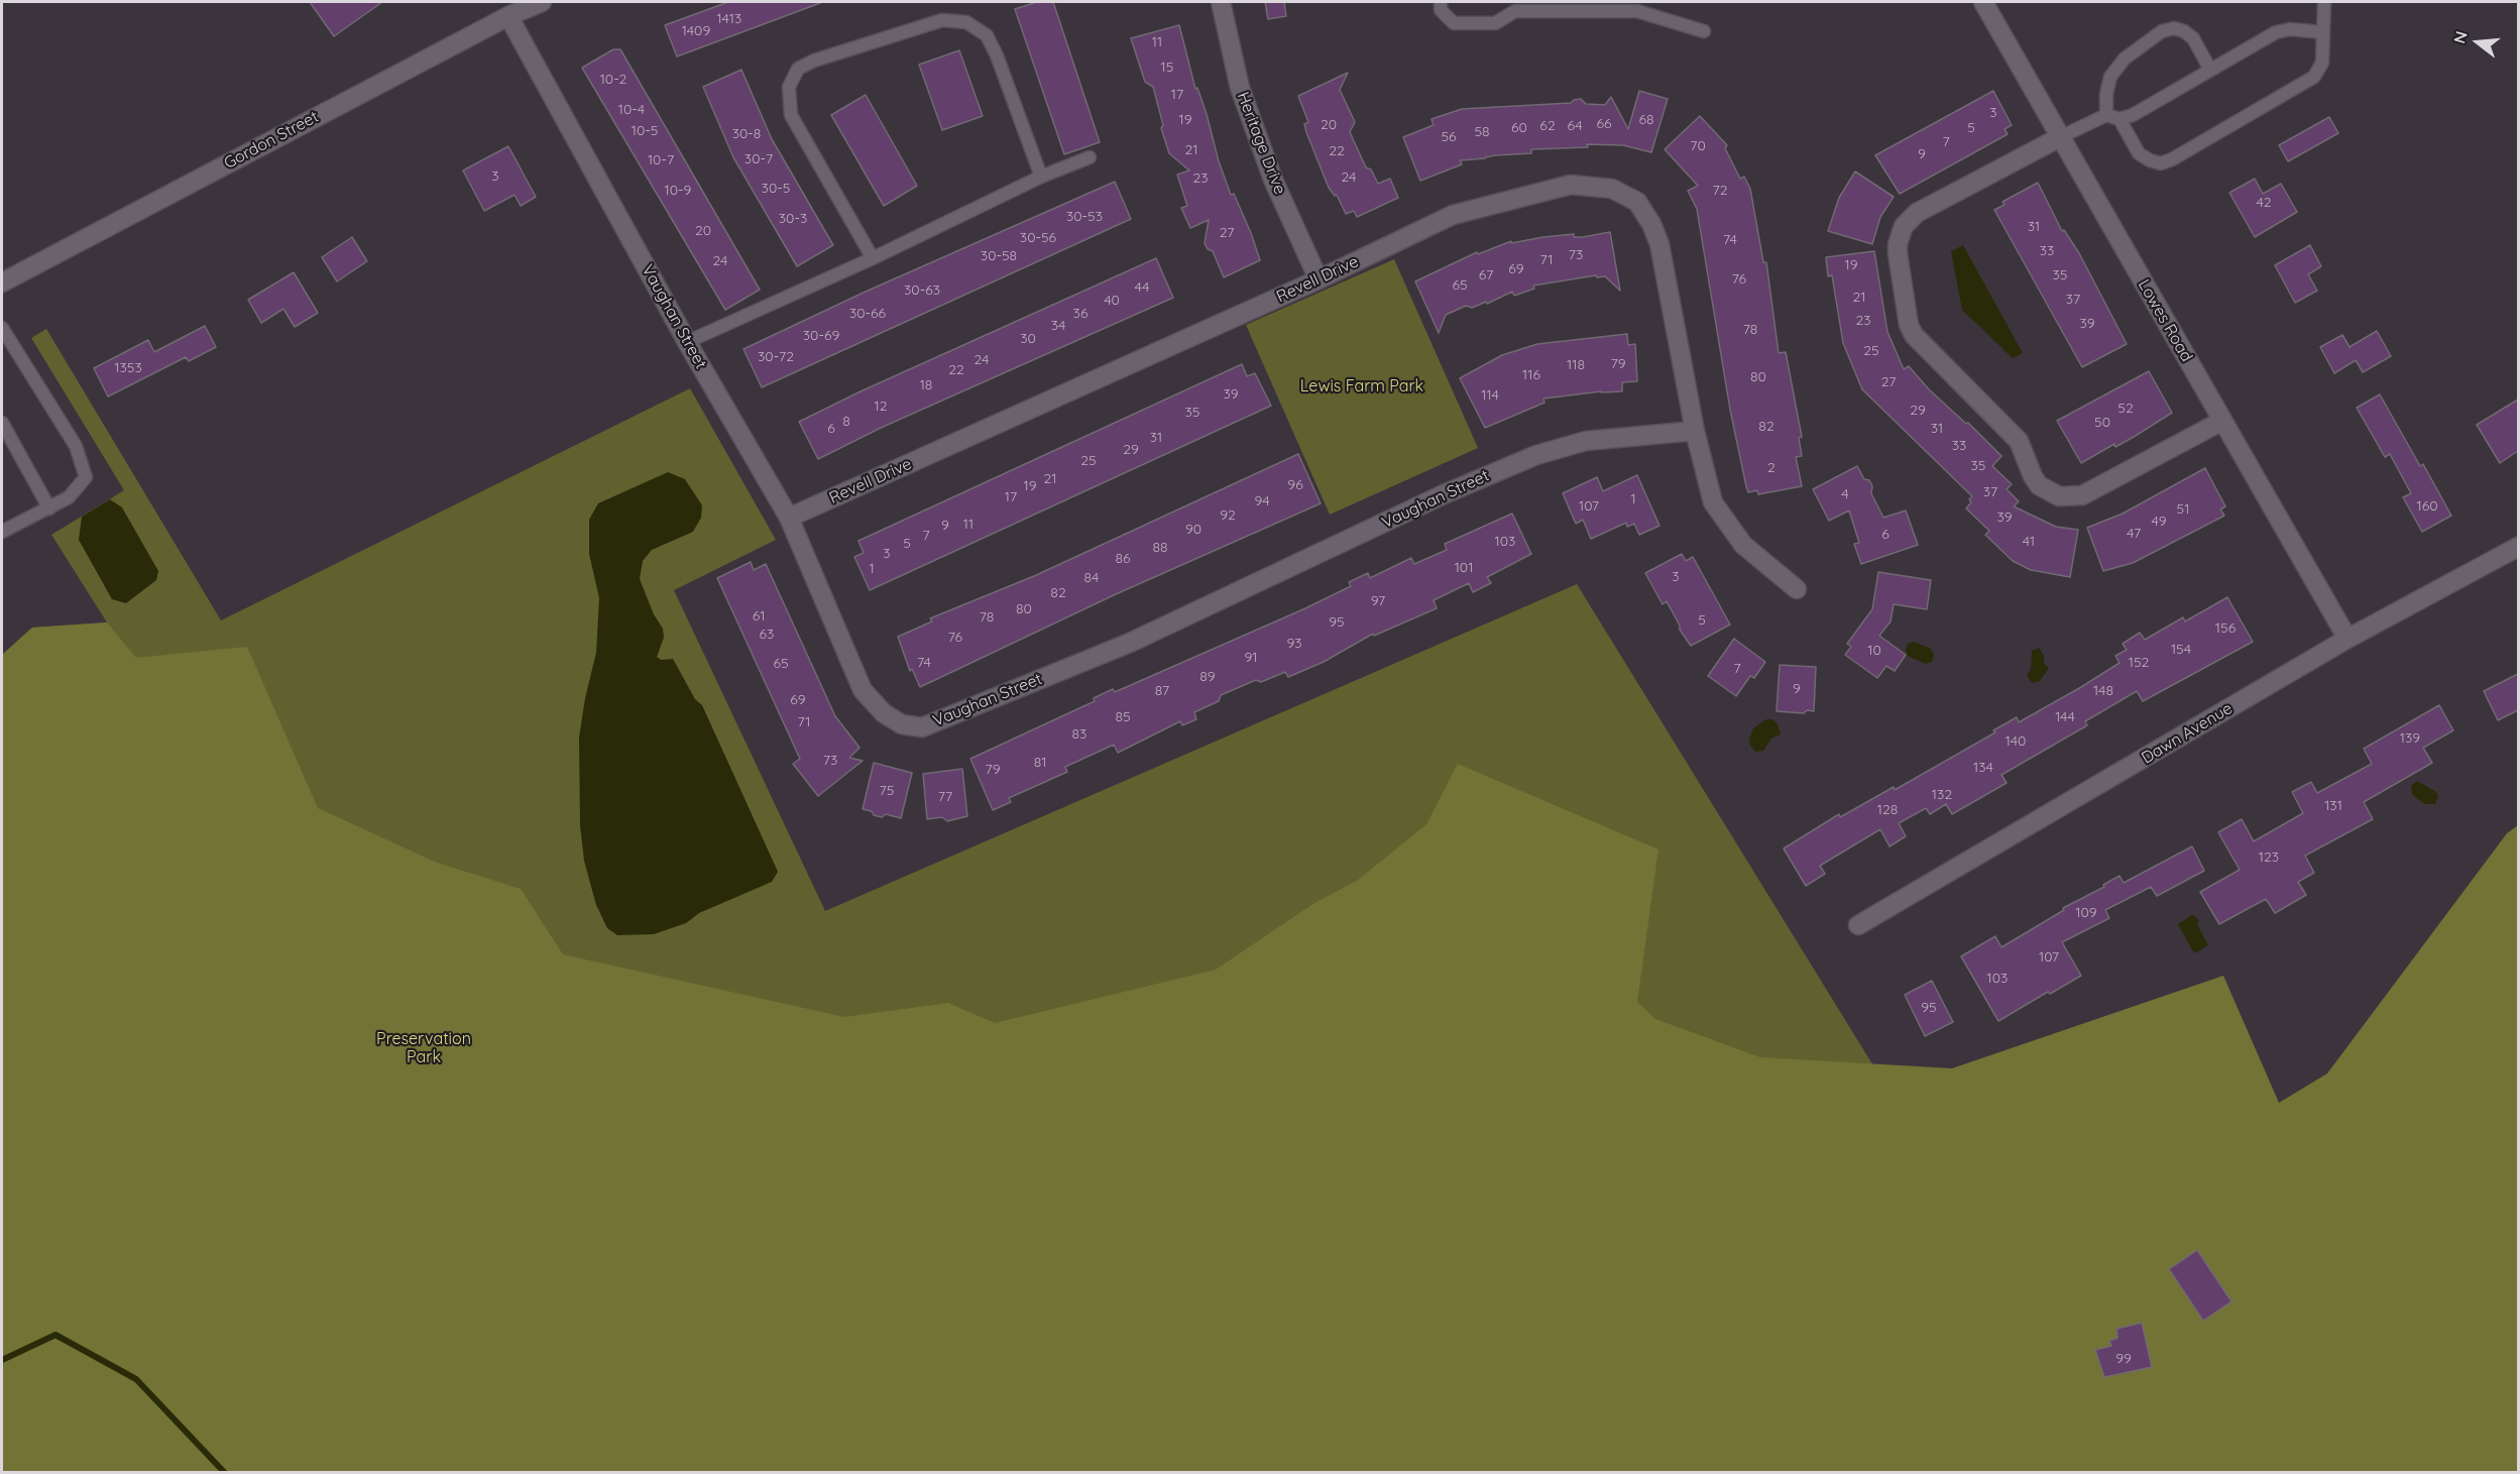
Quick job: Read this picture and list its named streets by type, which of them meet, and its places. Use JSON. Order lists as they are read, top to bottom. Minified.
{"streets":{"street":["Gordon Street","Heritage Drive","Revell Drive","Vaughan Street","Lowes Road","Dawn Avenue"]},"crossings":[["Gordon Street","Vaughan Street"],["Heritage Drive","Revell Drive"],["Revell Drive","Vaughan Street"],["Lowes Road","Dawn Avenue"]],"parks":["Lewis Farm Park","Preservation Park"],"house_numbers":["1413","1409","11","15","10-2","17","10-4","3","19","68","66","20","62","64","60","5","10-5","58","30-8","56","7","70","21","22","9","30-7","10-7","3","24","23","30-5","10-9","72","42","30-53","30-3","31","20","27","30-56","74","33","73","30-58","71","24","19","69","67","35","76","65","44","30-63","21","37","40","30-66","36","23","39","34","78","30-69","30","25","30-72","24","79","118","1353","22","116","80","27","18","39","114","12","52","29","35","8","50","82","6","31","31","33","29","25","35","2","21","96","19","37","4","17","1","94","107","160","51","92","39","49","11","9","90","47","6","7","103","41","5","88","3","86","101","1","3","84","82","97","80","61","78","5","95","156","63","76","93","154","10","91","74","152","65","7","89","9","87","148","69","85","144","71","83","139","140","73","81","134","79","75","132","77","131","128","123","109","107","103","95","99"],"north":"left"}
